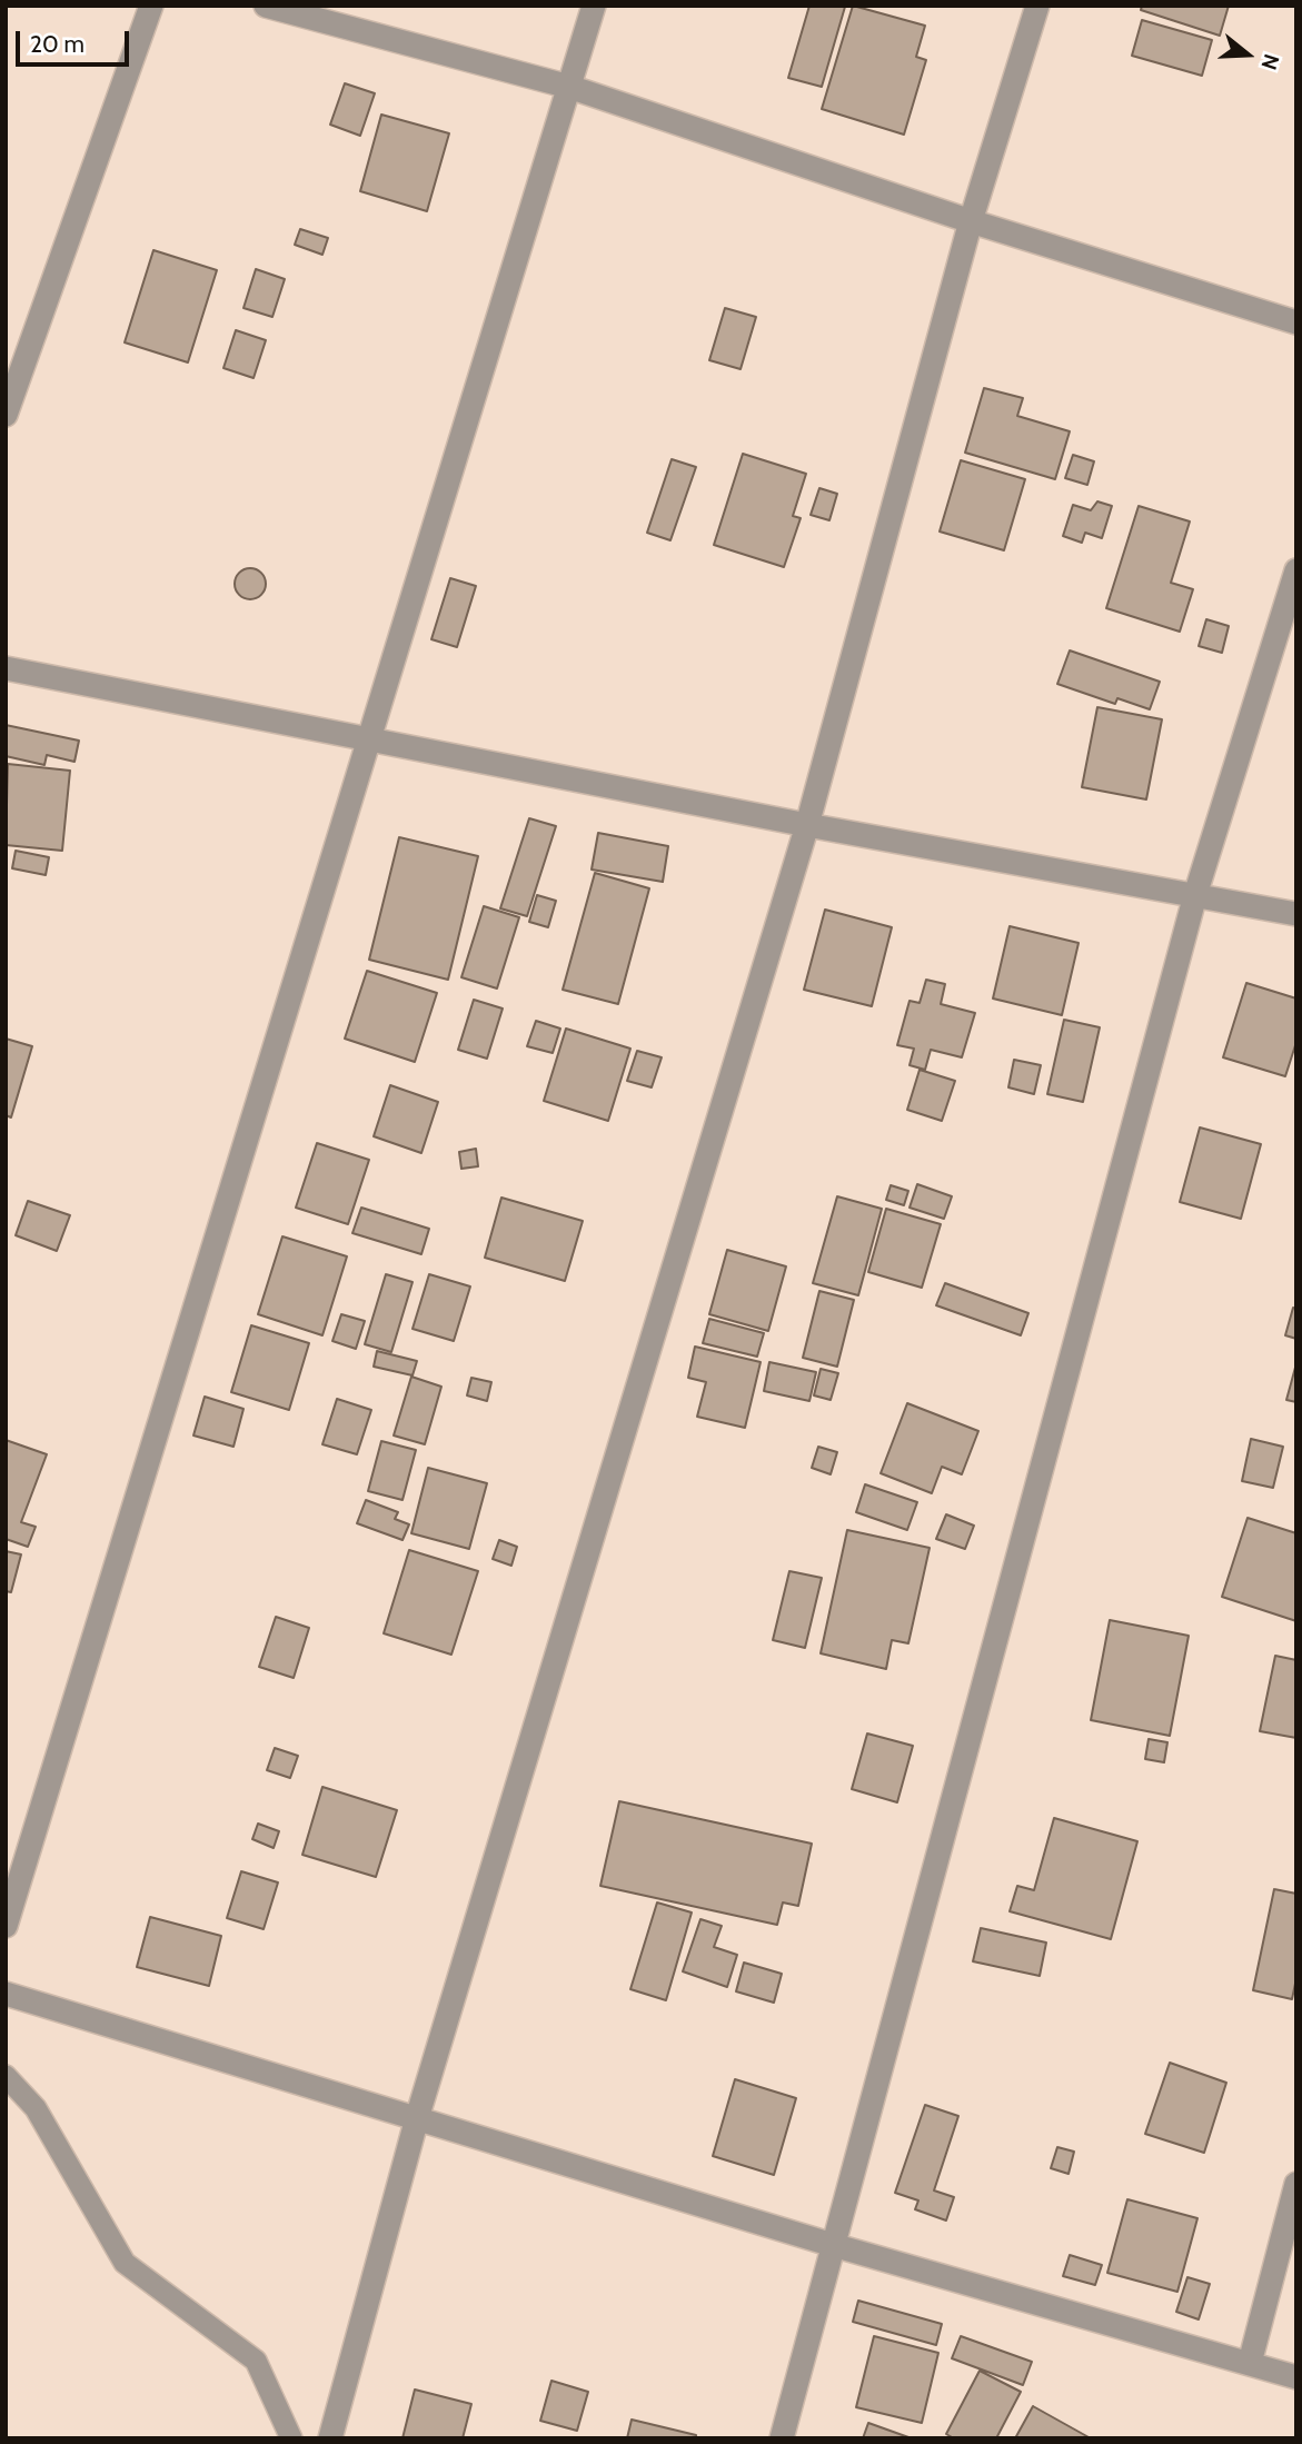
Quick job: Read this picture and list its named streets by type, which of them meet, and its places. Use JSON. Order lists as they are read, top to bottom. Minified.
{"scale_bar":"20 m","north":"right"}
